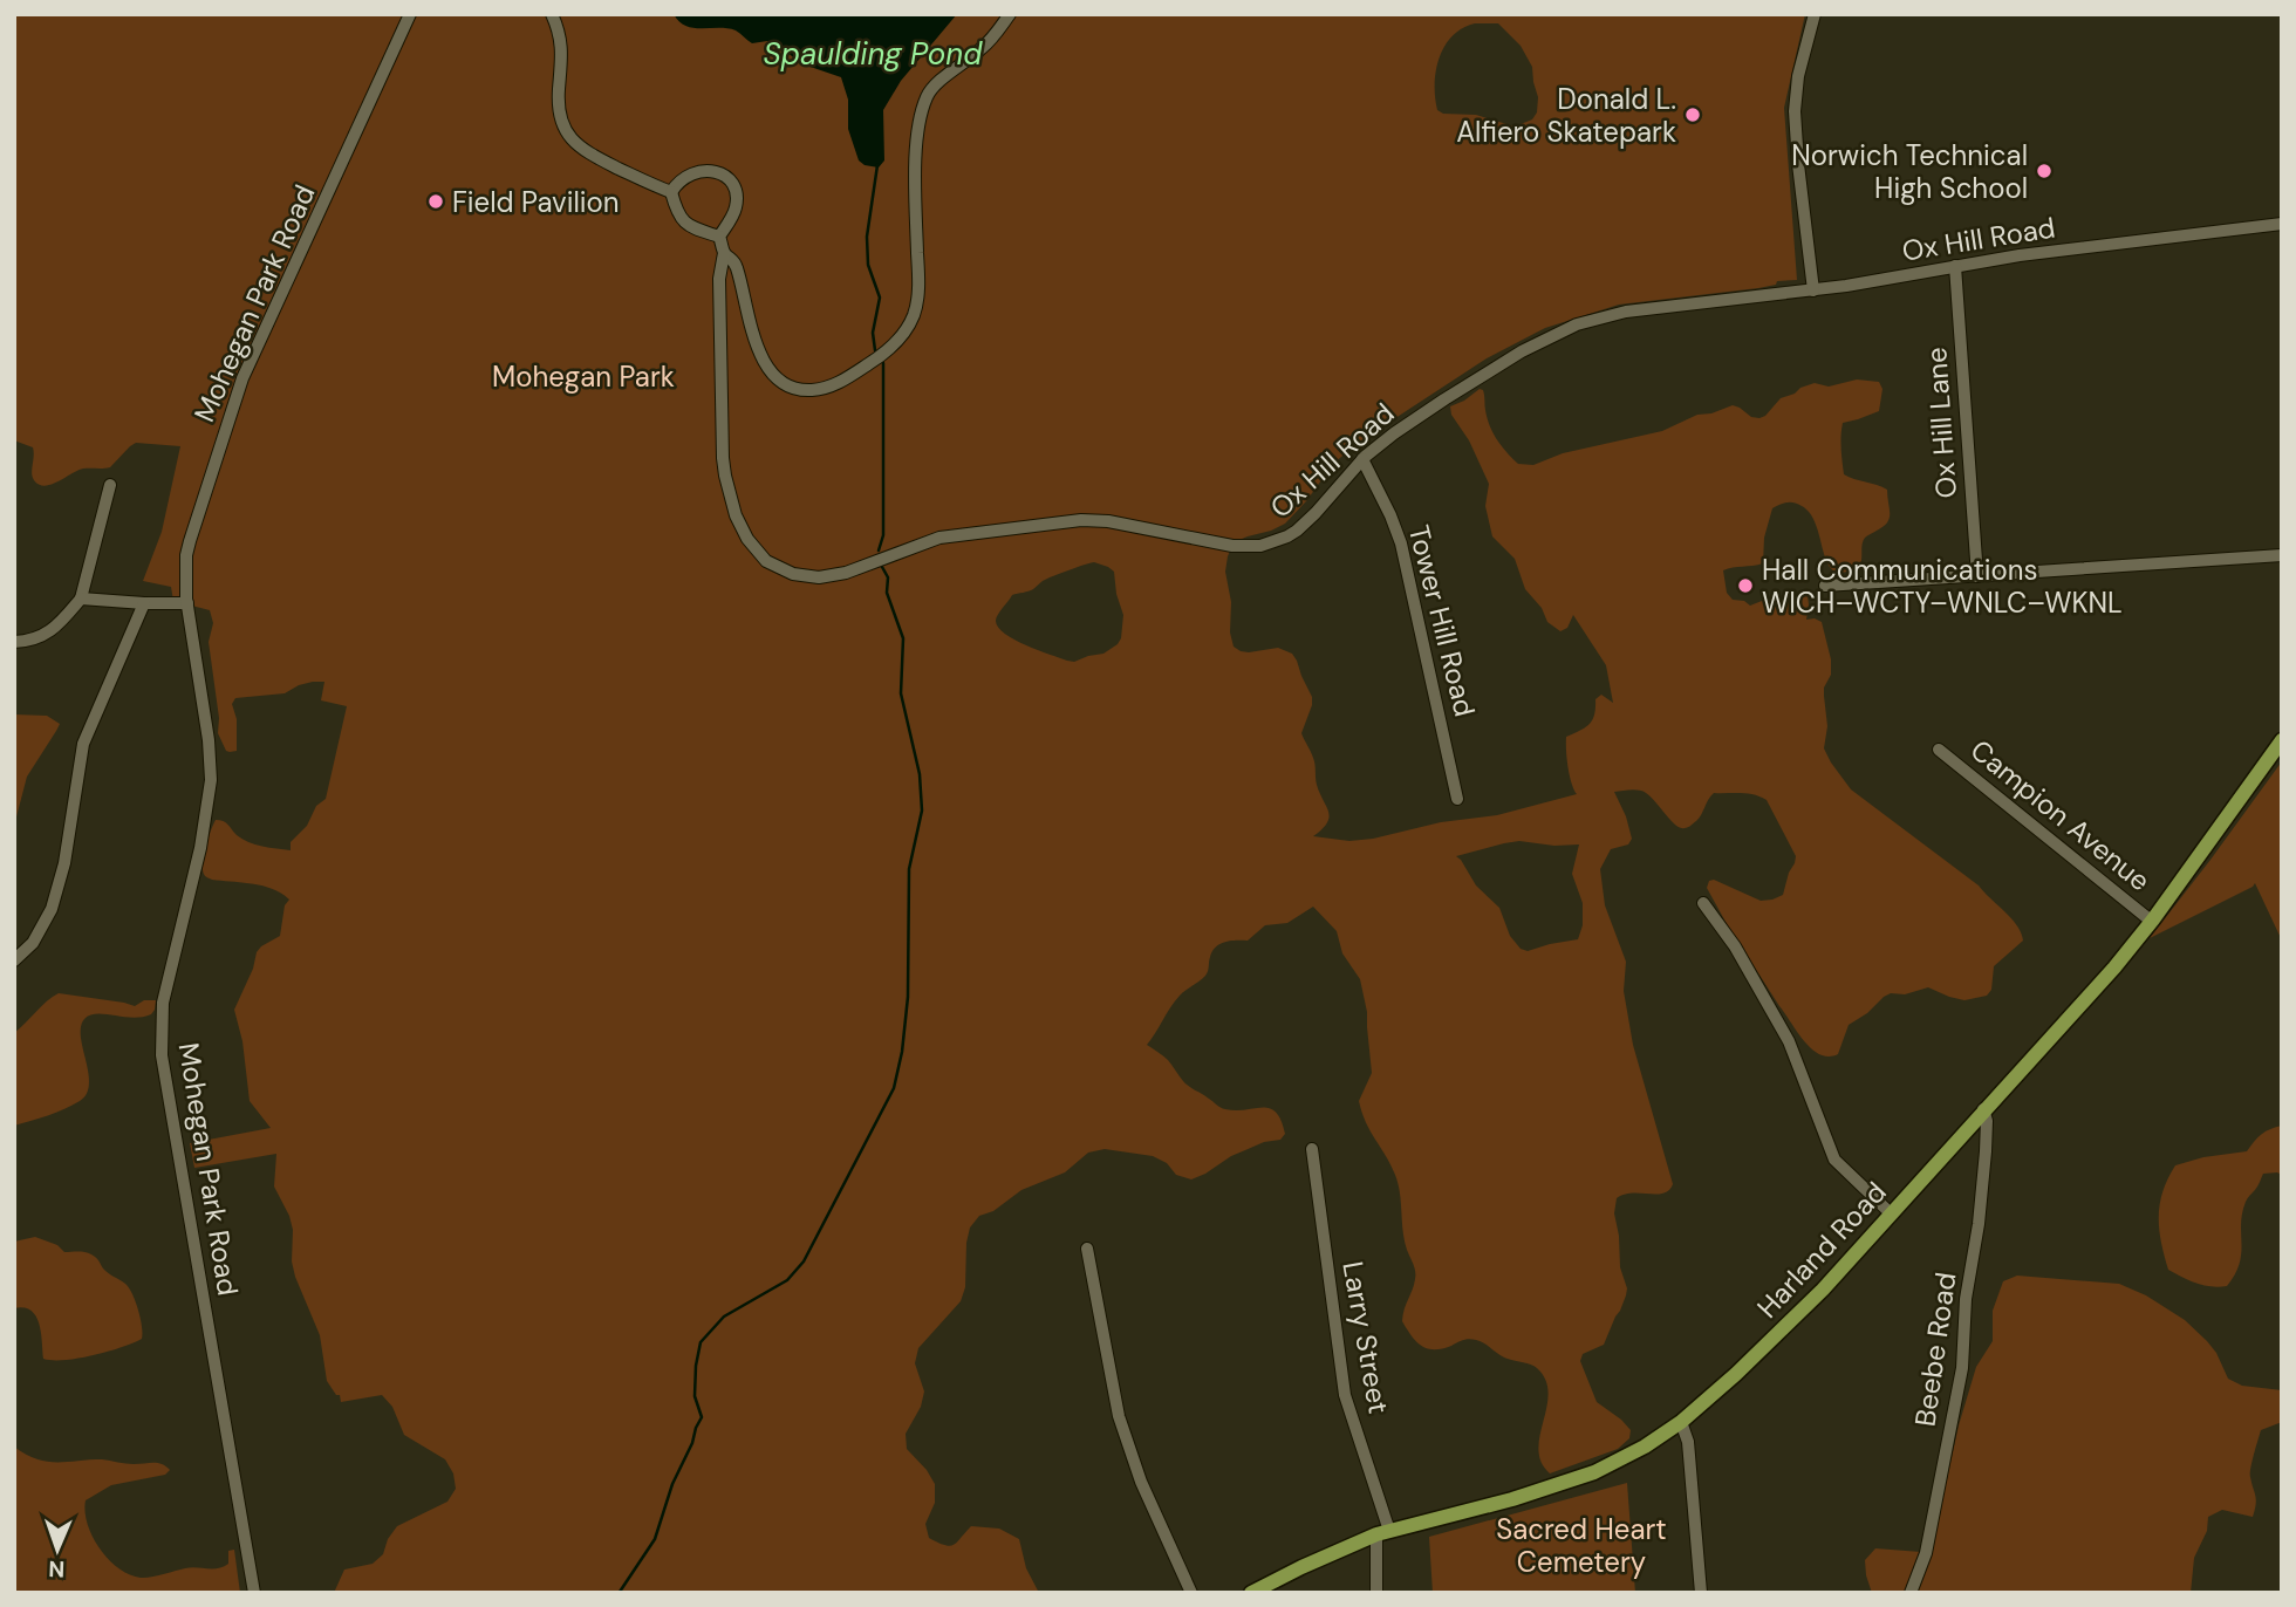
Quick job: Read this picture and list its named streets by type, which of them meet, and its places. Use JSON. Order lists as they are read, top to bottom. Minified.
{"streets":{"main road":["Harland Road"],"street":["Ox Hill Road","Mohegan Park Road","Ox Hill Lane","Tower Hill Road","Campion Avenue","Larry Street","Beebe Road"]},"crossings":[["Ox Hill Road","Ox Hill Lane"],["Ox Hill Road","Tower Hill Road"],["Campion Avenue","Harland Road"],["Harland Road","Larry Street"],["Harland Road","Beebe Road"]],"water":["Spaulding Pond"],"parks":["Mohegan Park","Sacred Heart Cemetery"],"places":["Donald L. Alfiero Skatepark","Norwich Technical High School","Field Pavilion","Hall Communications WICH–WCTY–WNLC–WKNL"],"north":"bottom"}
